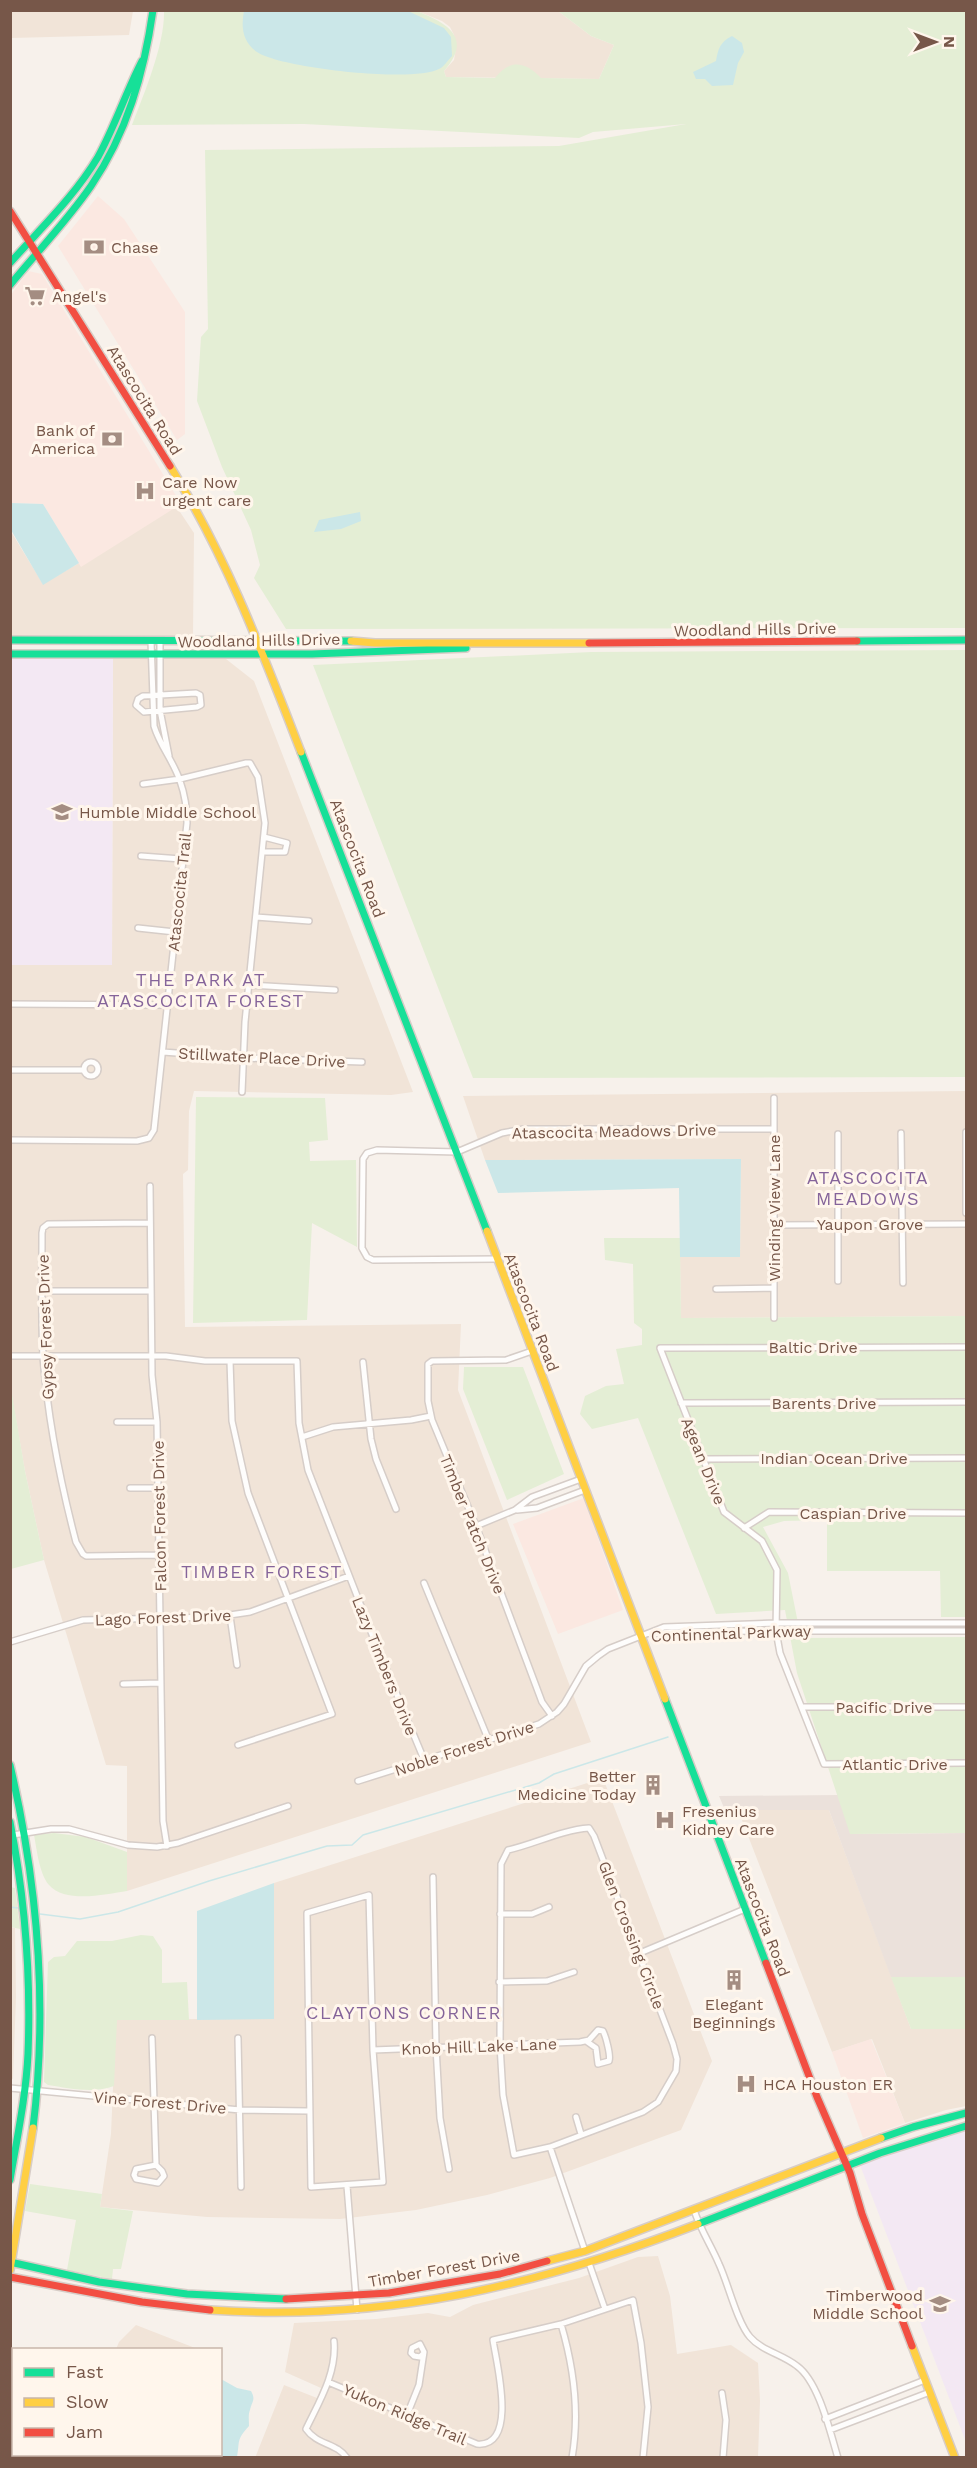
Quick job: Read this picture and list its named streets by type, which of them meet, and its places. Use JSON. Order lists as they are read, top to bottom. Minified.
{"streets":{"main road":["Atascocita Road","Woodland Hills Drive","Timber Forest Drive"],"street":["Atascocita Trail","Stillwater Place Drive","Atascocita Meadows Drive","Winding View Lane","Yaupon Grove","Gypsy Forest Drive","Baltic Drive","Barents Drive","Indian Ocean Drive","Agean Drive","Caspian Drive","Falcon Forest Drive","Timber Patch Drive","Lago Forest Drive","Continental Parkway","Lazy Timbers Drive","Pacific Drive","Noble Forest Drive","Atlantic Drive","Glen Crossing Circle","Knob Hill Lake Lane","Vine Forest Drive","Yukon Ridge Trail"]},"crossings":[["Atascocita Road","Woodland Hills Drive"],["Atascocita Road","Atascocita Meadows Drive"],["Atascocita Road","Timber Patch Drive"],["Atascocita Road","Continental Parkway"],["Atascocita Road","Noble Forest Drive"],["Atascocita Road","Timber Forest Drive"],["Woodland Hills Drive","Atascocita Trail"],["Atascocita Trail","Stillwater Place Drive"],["Atascocita Meadows Drive","Winding View Lane"],["Winding View Lane","Yaupon Grove"],["Gypsy Forest Drive","Falcon Forest Drive"],["Baltic Drive","Agean Drive"],["Barents Drive","Agean Drive"],["Indian Ocean Drive","Agean Drive"],["Agean Drive","Caspian Drive"],["Agean Drive","Continental Parkway"],["Agean Drive","Pacific Drive"],["Agean Drive","Atlantic Drive"],["Falcon Forest Drive","Lago Forest Drive"],["Timber Patch Drive","Noble Forest Drive"],["Lago Forest Drive","Lazy Timbers Drive"],["Continental Parkway","Noble Forest Drive"],["Lazy Timbers Drive","Noble Forest Drive"],["Glen Crossing Circle","Knob Hill Lake Lane"]],"districts":["THE PARK AT ATASCOCITA FOREST","ATASCOCITA MEADOWS","TIMBER FOREST","CLAYTONS CORNER"],"places":{"bank":["Chase","Bank of America"],"supermarket":["Angel's"],"hospital":["Care Now urgent care","Fresenius Kidney Care","HCA Houston ER"],"school or university":["Humble Middle School","Timberwood Middle School"],"building":["Better Medicine Today","Elegant Beginnings"]},"legend":["Fast","Slow","Jam"],"north":"right"}
